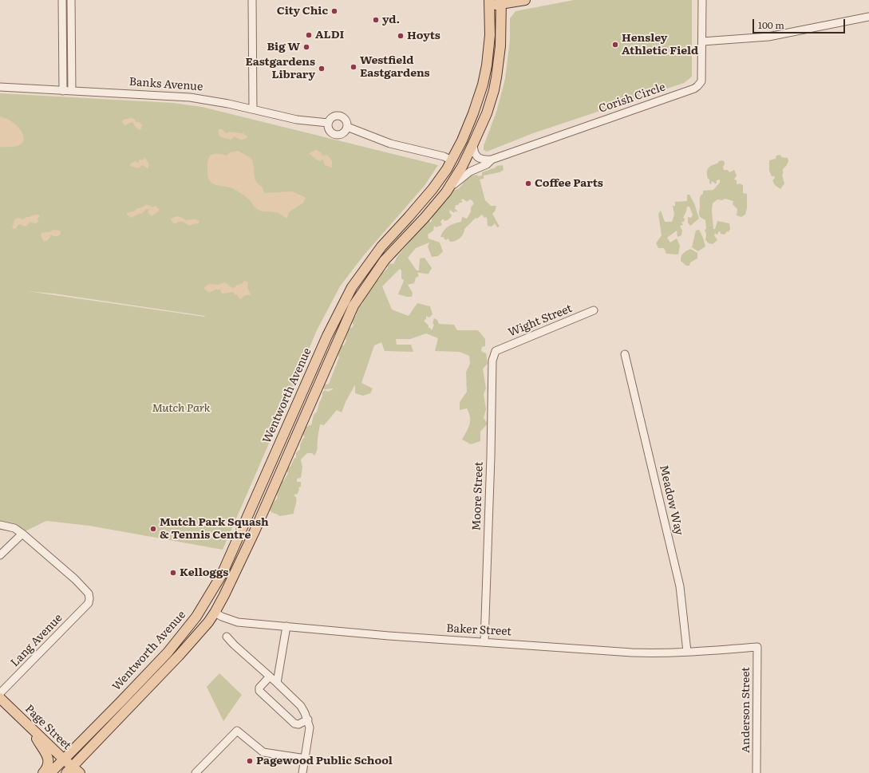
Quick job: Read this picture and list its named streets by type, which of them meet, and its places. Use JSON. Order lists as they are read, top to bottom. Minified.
{"streets":{"main road":["Wentworth Avenue","Baker Street","Page Street"],"street":["Banks Avenue","Corish Circle","Wight Street","Moore Street","Meadow Way","Lang Avenue","Anderson Street"]},"crossings":[["Corish Circle","Wentworth Avenue"],["Wight Street","Moore Street"],["Wentworth Avenue","Baker Street"],["Wentworth Avenue","Page Street"],["Moore Street","Baker Street"],["Meadow Way","Baker Street"],["Baker Street","Anderson Street"]],"parks":["Mutch Park"],"places":["City Chic","yd.","ALDI","Hoyts","Hensley Athletic Field","Big W","Westfield Eastgardens","Eastgardens Library","Coffee Parts","Mutch Park Squash & Tennis Centre","Kelloggs","Pagewood Public School"],"scale_bar":"100 m"}
